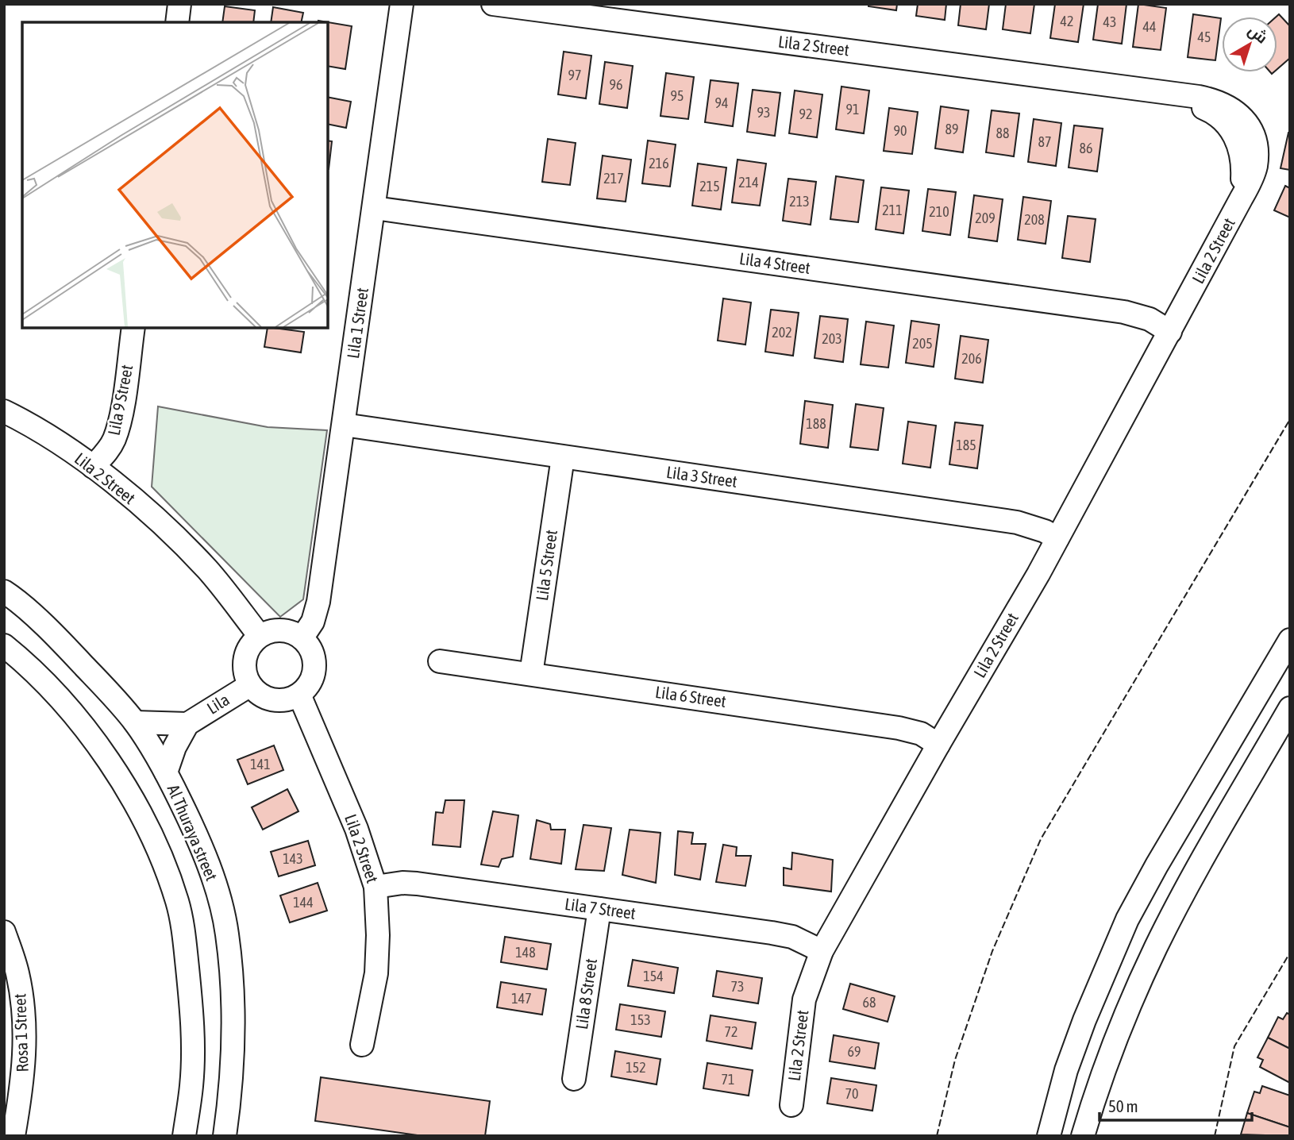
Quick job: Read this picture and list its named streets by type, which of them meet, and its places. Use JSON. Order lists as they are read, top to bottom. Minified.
{"streets":{"street":["Lila 2 Street","Lila 4 Street","Lila 1 Street","Lila 9 Street","Lila 3 Street","Lila 5 Street","Lila 6 Street","Lila","Al Thuraya street","Lila 7 Street","Lila 8 Street","Rosa 1 Street"]},"crossings":[["Lila 2 Street","Lila 4 Street"],["Lila 2 Street","Lila 1 Street"],["Lila 2 Street","Lila 9 Street"],["Lila 2 Street","Lila 3 Street"],["Lila 2 Street","Lila 6 Street"],["Lila 2 Street","Lila"],["Lila 2 Street","Lila 7 Street"],["Lila 4 Street","Lila 1 Street"],["Lila 1 Street","Lila 3 Street"],["Lila 1 Street","Lila"],["Lila 3 Street","Lila 5 Street"],["Lila 5 Street","Lila 6 Street"],["Lila","Al Thuraya street"],["Lila 7 Street","Lila 8 Street"]],"house_numbers":["42","43","44","45","97","96","95","94","91","93","92","89","90","88","87","86","216","217","214","215","213","211","210","209","208","202","203","205","206","188","185","141","143","144","148","154","73","147","68","153","72","69","152","71","70"],"scale_bar":"50 m","north":"top right"}
